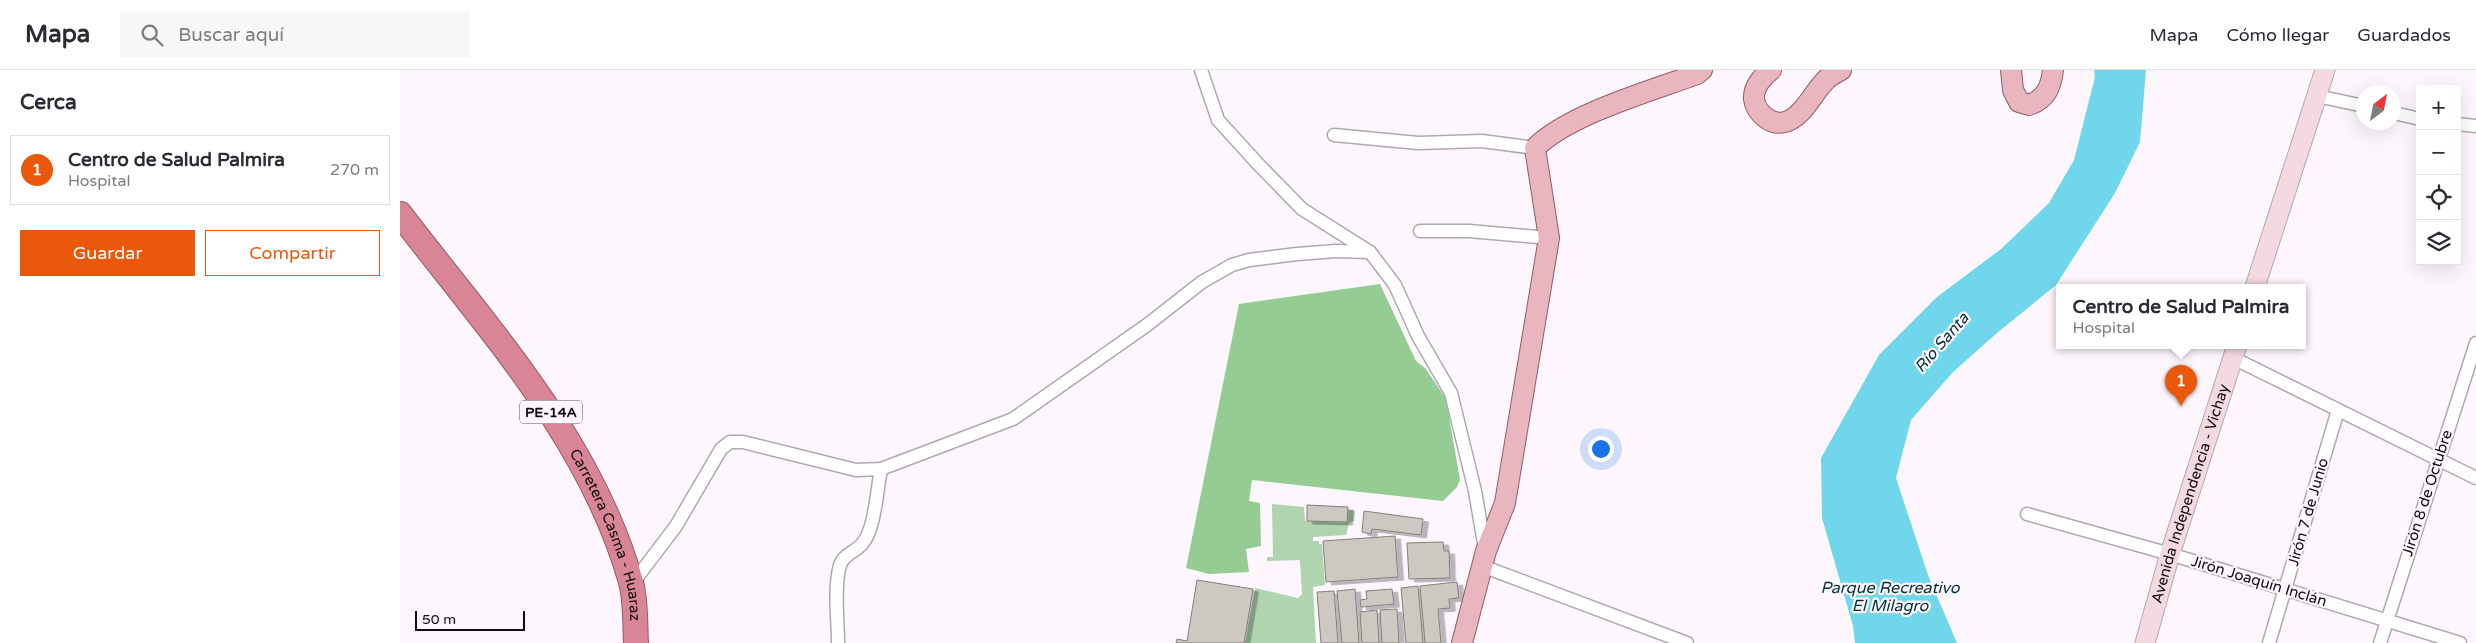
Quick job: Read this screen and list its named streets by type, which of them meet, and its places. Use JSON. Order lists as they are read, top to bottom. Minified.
{"streets":{"highway":["PE-14A","Carretera Casma - Huaraz"],"main road":["Avenida Independencia - Vichay"],"street":["Jirón 8 de Octubre","Jirón 7 de Junio","Jirón Joaquín Inclán"]},"crossings":[["Jirón 8 de Octubre","Jirón Joaquín Inclán"],["Avenida Independencia - Vichay","Jirón Joaquín Inclán"],["Jirón 7 de Junio","Jirón Joaquín Inclán"]],"water":["Río Santa","Parque Recreativo El Milagro"],"scale_bar":"50 m","north":"top right","page":{"header":"Mapa","search":"Buscar aquí","nav":["Mapa","Cómo llegar","Guardados"],"heading":"Cerca","map_buttons":["+","−"],"list":[{"mark":"1","name":"Centro de Salud Palmira","note":"Hospital","value":"270 m"}],"buttons":["Guardar","Compartir"],"popup":["Centro de Salud Palmira","Hospital"],"pins":"1","scale":"50 m"}}
